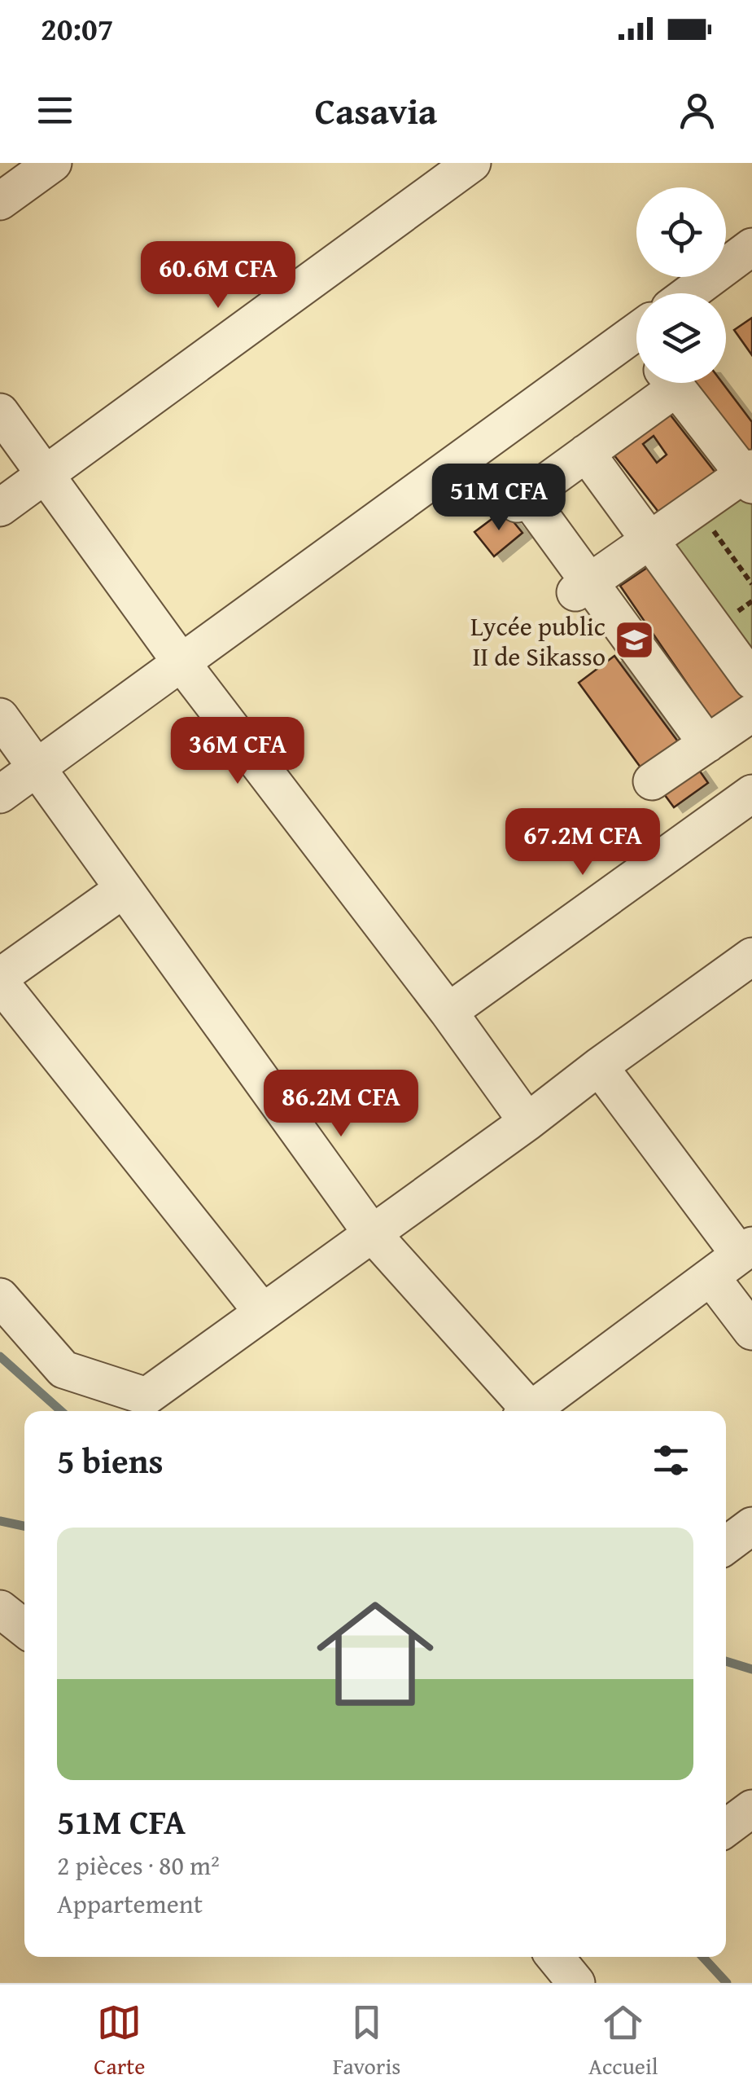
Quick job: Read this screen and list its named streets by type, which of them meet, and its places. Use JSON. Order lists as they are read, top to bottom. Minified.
{"places":{"school or university":["Lycée public II de Sikasso"]},"page":{"status":"20:07","header":"Casavia","price":["60.6M CFA","51M CFA","36M CFA","67.2M CFA","86.2M CFA"],"heading":"5 biens","list":[{"name":"51M CFA","note":"2 pièces · 80 m² · Appartement"}],"tabs":["Carte","Favoris","Accueil"]}}
